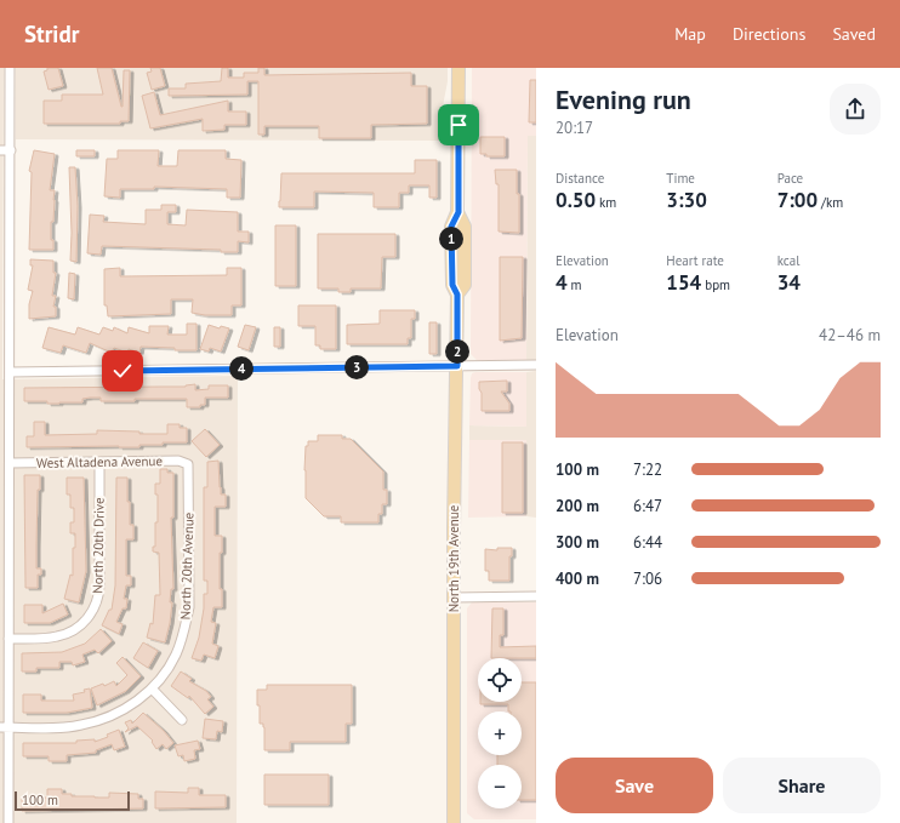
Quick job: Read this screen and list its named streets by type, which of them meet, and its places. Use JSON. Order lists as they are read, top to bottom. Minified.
{"streets":{"main road":["North 19th Avenue"],"street":["West Altadena Avenue","North 20th Drive","North 20th Avenue"]},"crossings":[["West Altadena Avenue","North 20th Drive"],["West Altadena Avenue","North 20th Avenue"]],"scale_bar":"100 m","page":{"header":"Stridr","nav":["Map","Directions","Saved"],"heading":["Evening run","20:17"],"stats":[["Distance","0.50 km"],["Time","3:30"],["Pace","7:00 /km"],["Elevation","4 m"],["Heart rate","154 bpm"],["kcal","34"]],"pins":["1","2","3","4"],"chart":["Elevation","42–46 m"],"list":[{"name":"100 m","note":"7:22"},{"name":"200 m","note":"6:47"},{"name":"300 m","note":"6:44"},{"name":"400 m","note":"7:06"}],"map_buttons":["+","−"],"buttons":["Save","Share"],"scale":"100 m"}}
